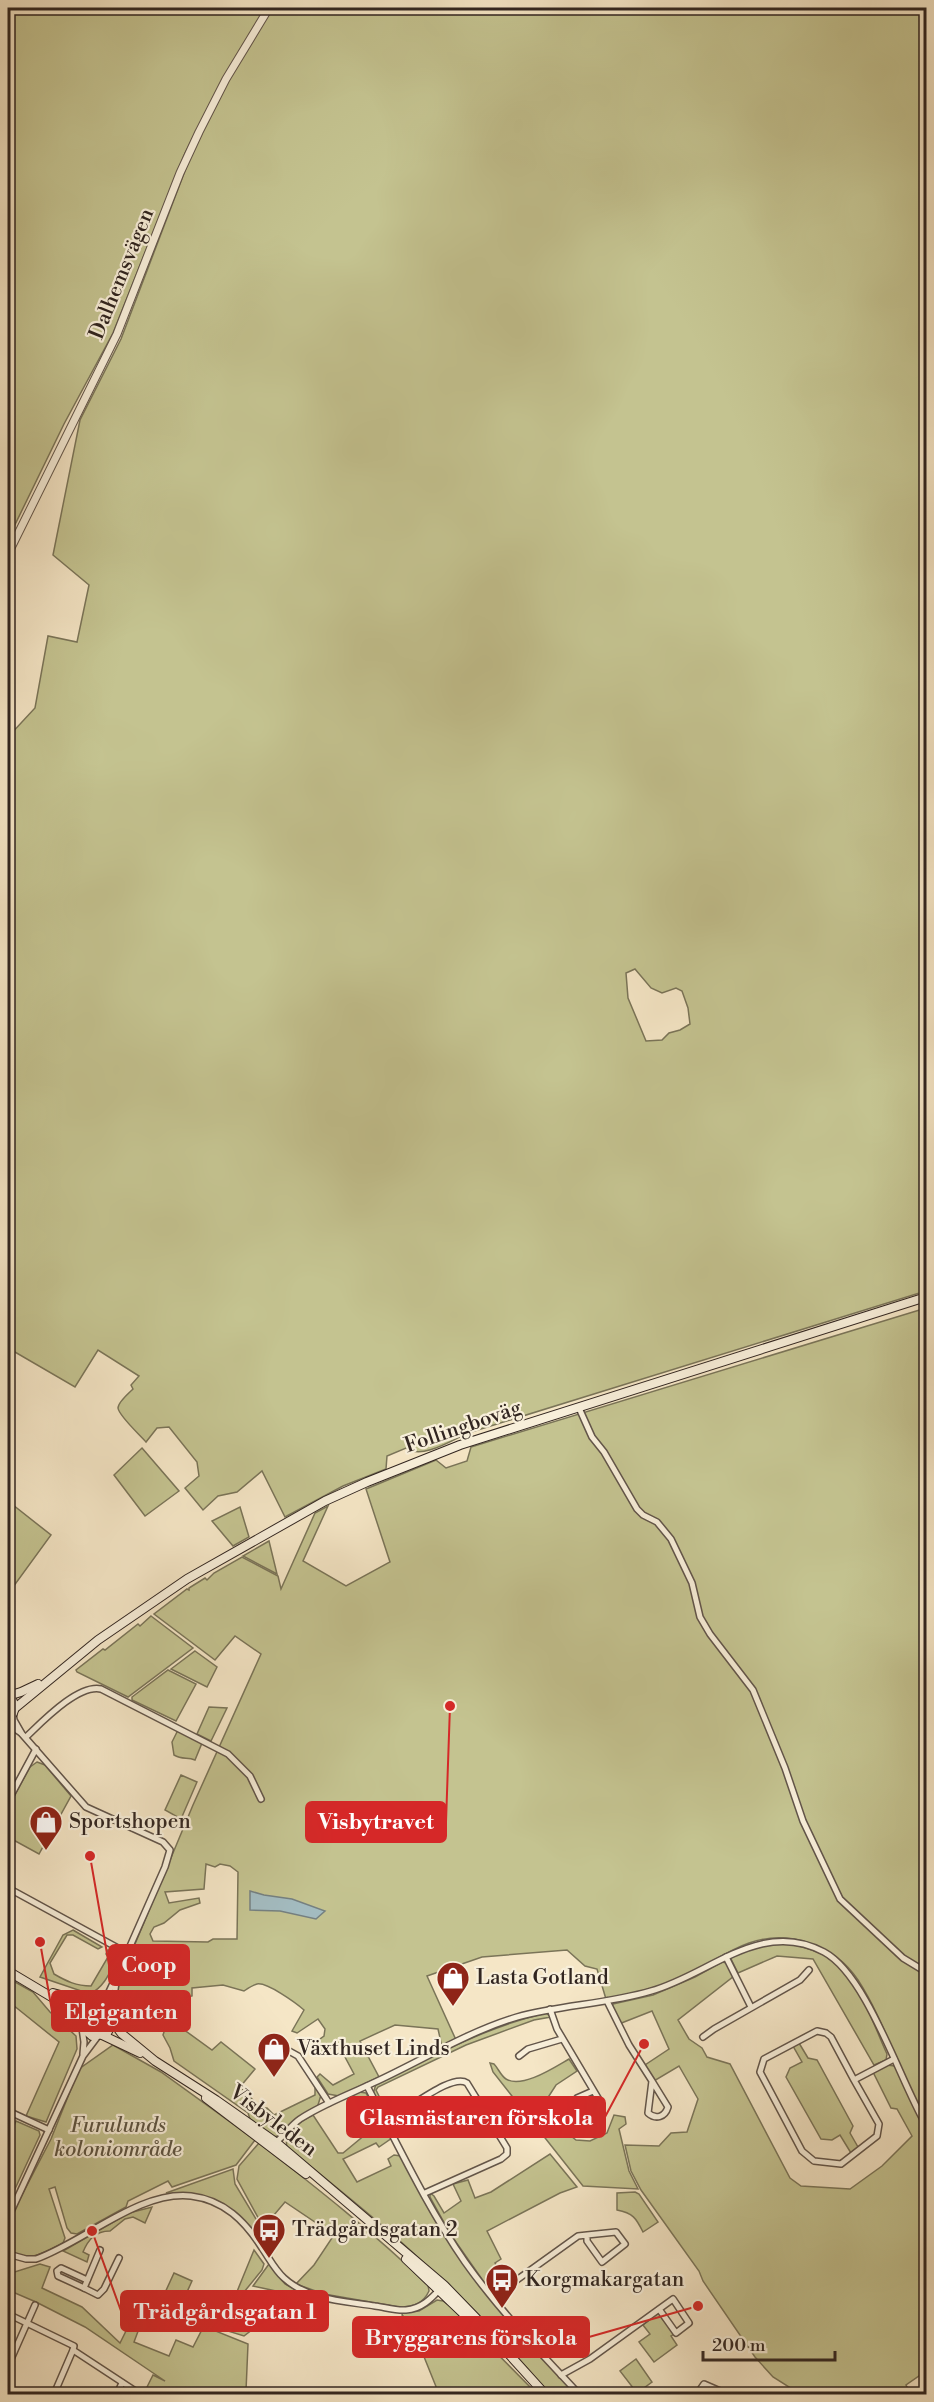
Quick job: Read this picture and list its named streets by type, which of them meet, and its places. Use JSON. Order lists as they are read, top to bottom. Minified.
{"streets":{"main road":["Follingboväg","Visbyleden"],"street":["Dalhemsvägen"]},"parks":["Furulunds koloniområde"],"places":{"other":["Visbytravet","Coop","Elgiganten","Glasmästaren förskola","Trädgårdsgatan 1","Bryggarens förskola"],"shop":["Sportshopen","Lasta Gotland","Växthuset Linds"],"bus stop":["Trädgårdsgatan 2","Korgmakargatan"]},"scale_bar":"200 m"}
